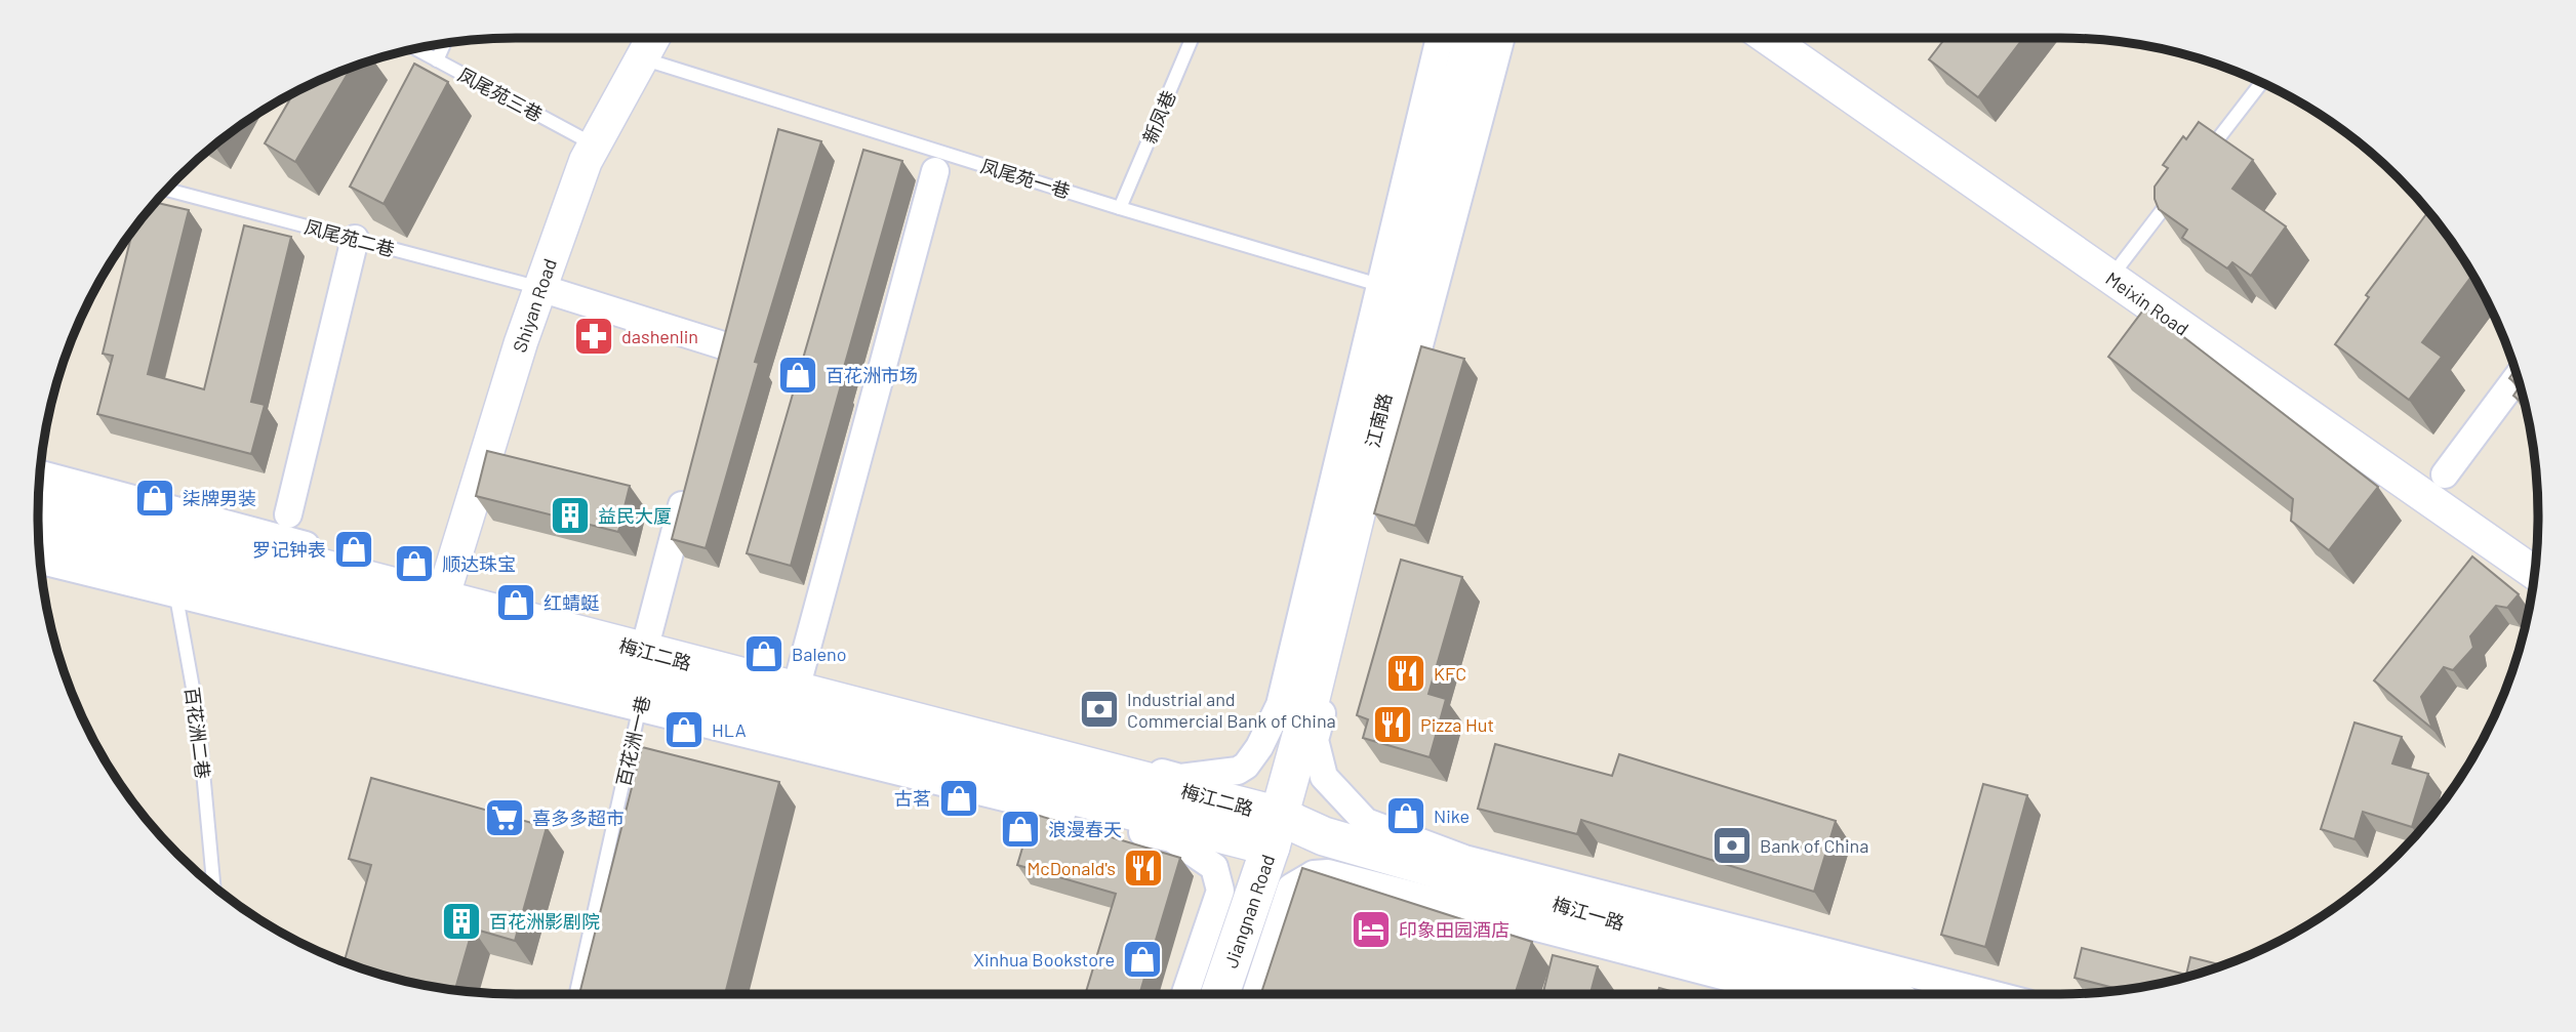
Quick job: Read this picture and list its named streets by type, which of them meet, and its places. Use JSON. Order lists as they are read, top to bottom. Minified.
{"streets":{"main road":["江南路","梅江二路","Jiangnan Road","梅江一路"],"street":["Meixin Road","Shiyan Road"],"lane":["凤尾苑三巷","新凤巷","凤尾苑一巷","凤尾苑二巷","百花洲二巷","百花洲一巷"]},"crossings":[["凤尾苑三巷","Shiyan Road"],["新凤巷","凤尾苑一巷"],["凤尾苑一巷","Shiyan Road"],["凤尾苑一巷","江南路"],["凤尾苑二巷","Shiyan Road"],["Shiyan Road","梅江二路"],["江南路","梅江二路"],["江南路","Jiangnan Road"],["江南路","梅江一路"],["梅江二路","百花洲二巷"],["梅江二路","百花洲一巷"],["梅江二路","Jiangnan Road"],["梅江二路","梅江一路"],["Jiangnan Road","梅江一路"]],"places":{"pharmacy":["dashenlin"],"shop":["百花洲市场","柒牌男装","罗记钟表","顺达珠宝","红蜻蜓","Baleno","HLA","古茗","Nike","浪漫春天","Xinhua Bookstore"],"building":["益民大厦","百花洲影剧院"],"restaurant":["KFC","Pizza Hut","McDonald's"],"bank":["Industrial and Commercial Bank of China","Bank of China"],"supermarket":["喜多多超市"],"hotel":["印象田园酒店"]}}
